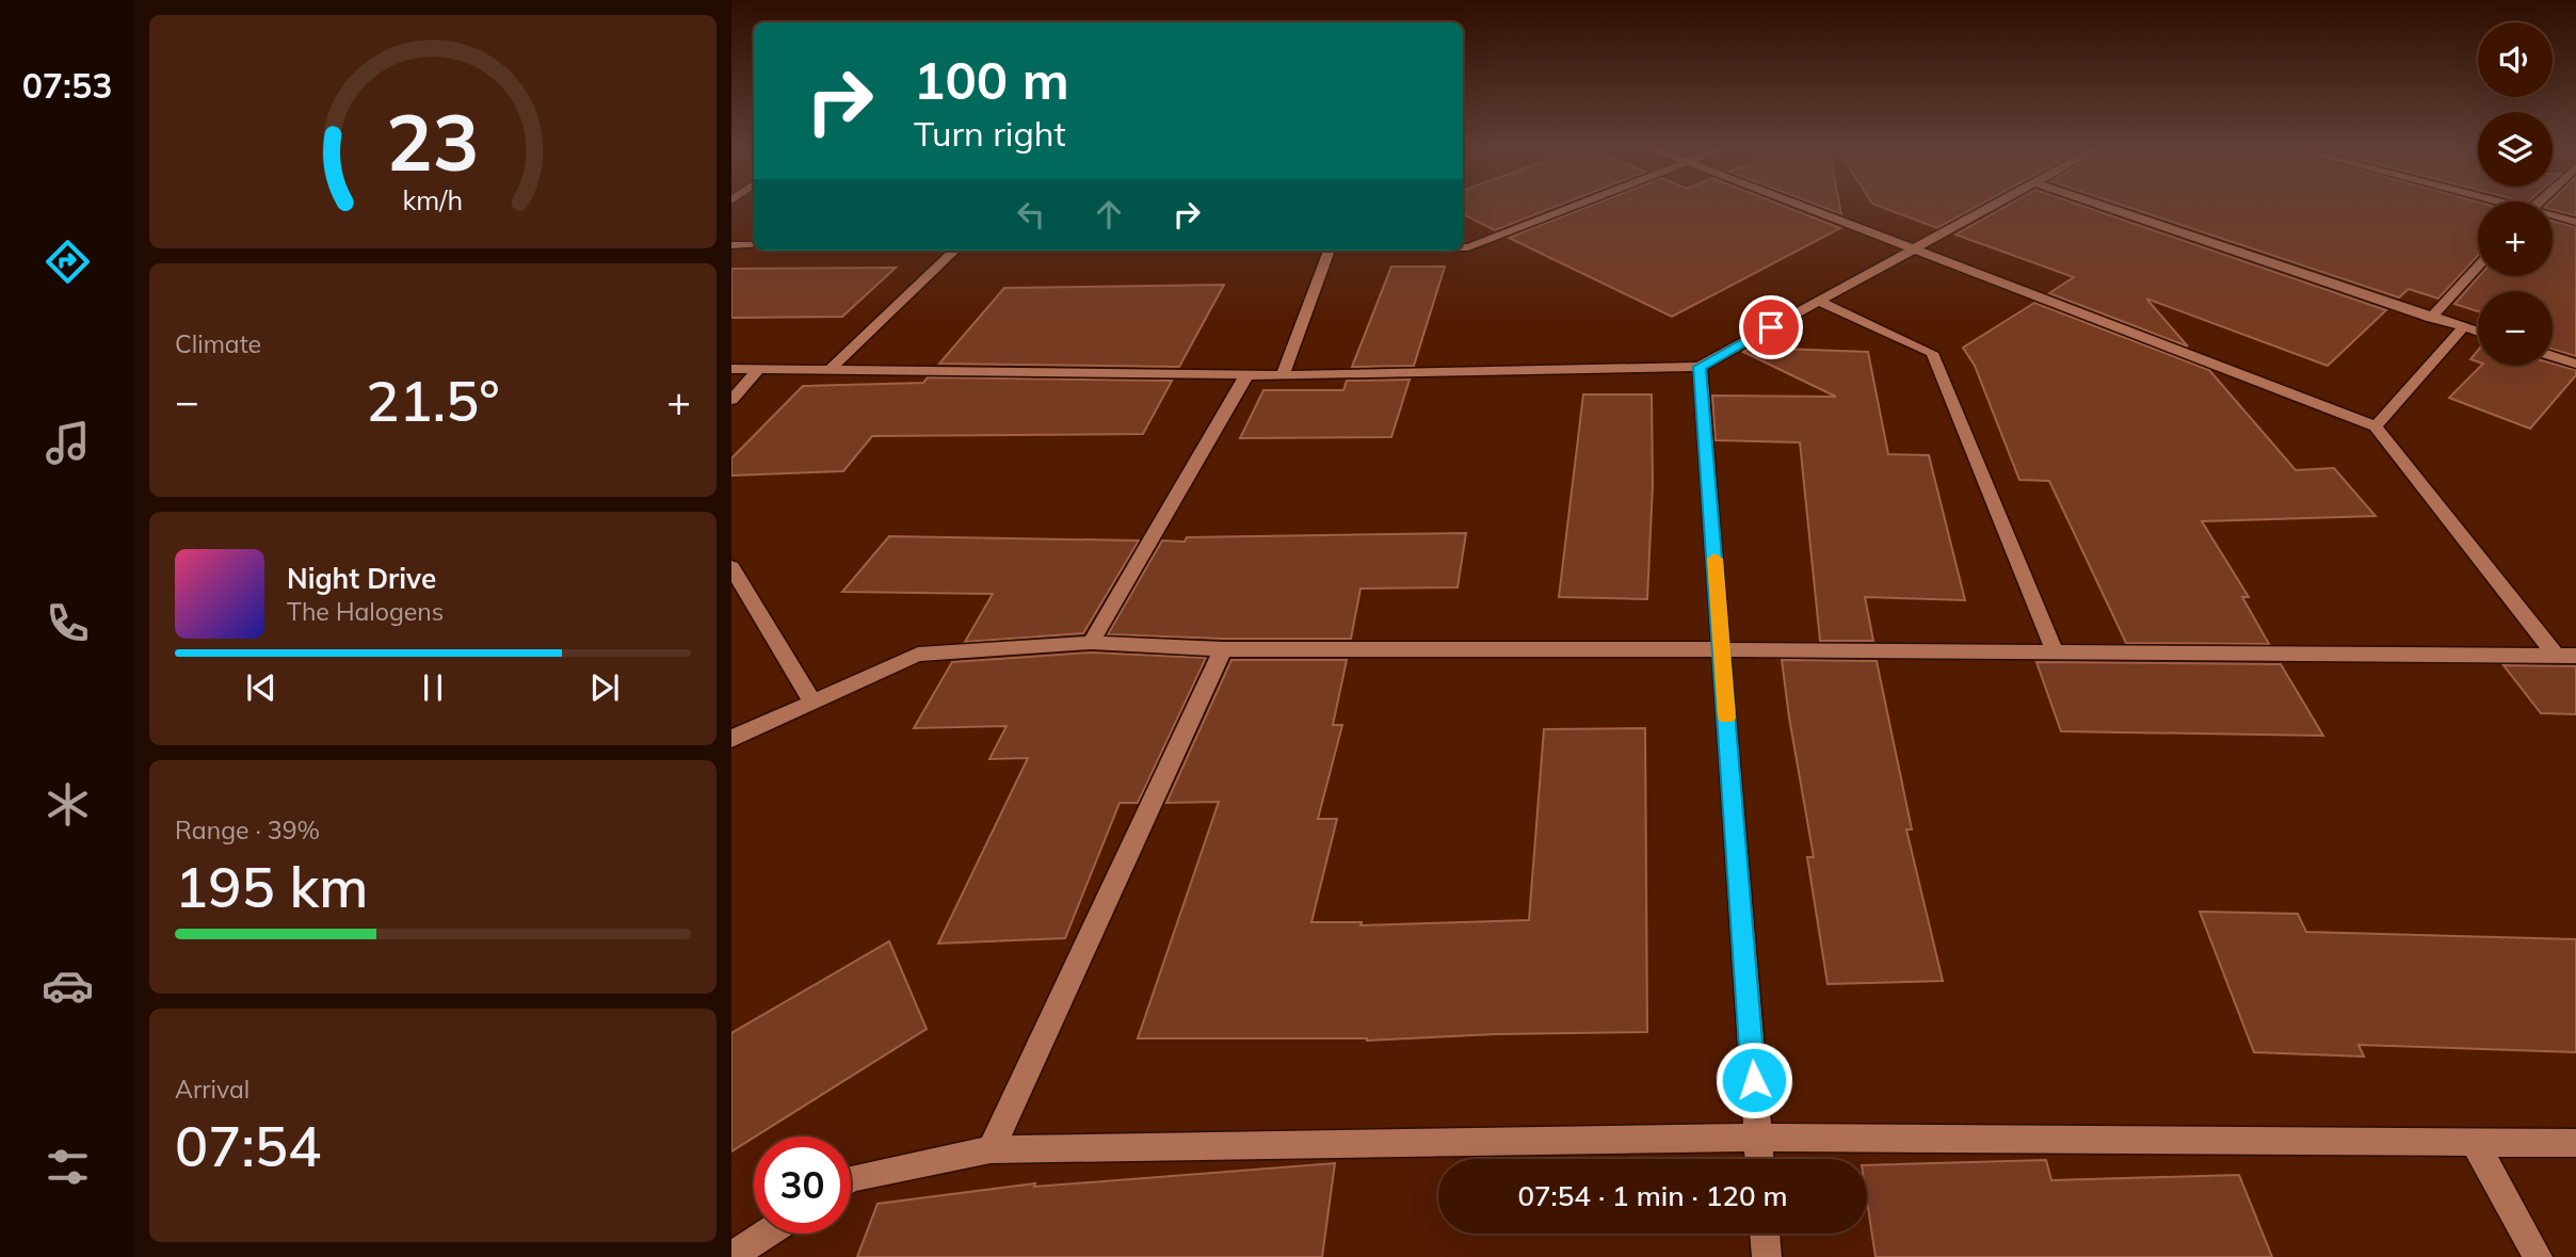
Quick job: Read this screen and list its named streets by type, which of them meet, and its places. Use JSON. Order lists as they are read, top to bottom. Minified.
{"page":{"tabs":"07:53","map_buttons":["+","−"],"turn":["100 m","Turn right"],"tile":["Climate",["Range · 39%","195 km"],["Arrival","07:54"]],"heat":["−","21.5°","+"],"song":["Night Drive","The Halogens"],"limit":"30","trip":"07:54 · 1 min · 120 m","gauge":["23","km/h"]}}
